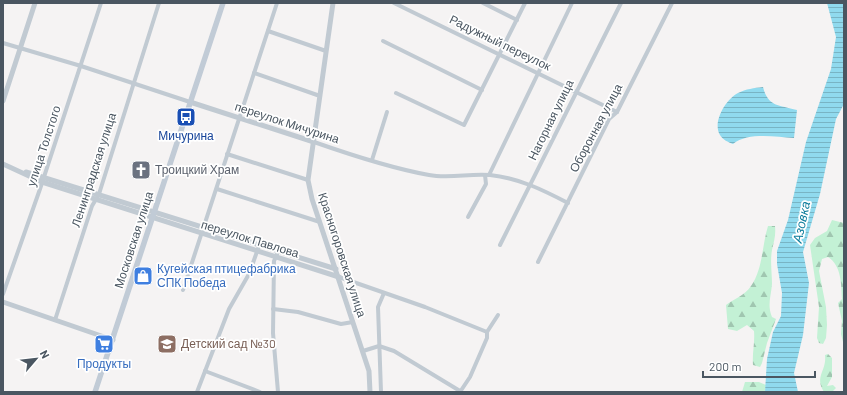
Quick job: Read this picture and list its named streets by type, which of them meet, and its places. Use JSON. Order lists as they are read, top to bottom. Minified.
{"streets":{"main road":["Московская улица"],"street":["Радужный переулок","Нагорная улица","переулок Мичурина","Оборонная улица","улица Толстого","Ленинградская улица","переулок Павлова","Красногоровская улица"]},"crossings":[["Радужный переулок","Нагорная улица"],["Радужный переулок","Оборонная улица"],["Нагорная улица","переулок Мичурина"],["переулок Мичурина","Оборонная улица"],["переулок Мичурина","улица Толстого"],["переулок Мичурина","Ленинградская улица"],["переулок Мичурина","Московская улица"],["переулок Мичурина","Красногоровская улица"],["улица Толстого","переулок Павлова"],["Ленинградская улица","переулок Павлова"],["переулок Павлова","Московская улица"],["переулок Павлова","Красногоровская улица"]],"water":["Азовка"],"places":{"bus stop":["Мичурина"],"church":["Троицкий Храм"],"shop":["Кугейская птицефабрика СПК Победа"],"supermarket":["Продукты"],"school or university":["Детский сад №30"]},"scale_bar":"200 m","north":"top right"}
